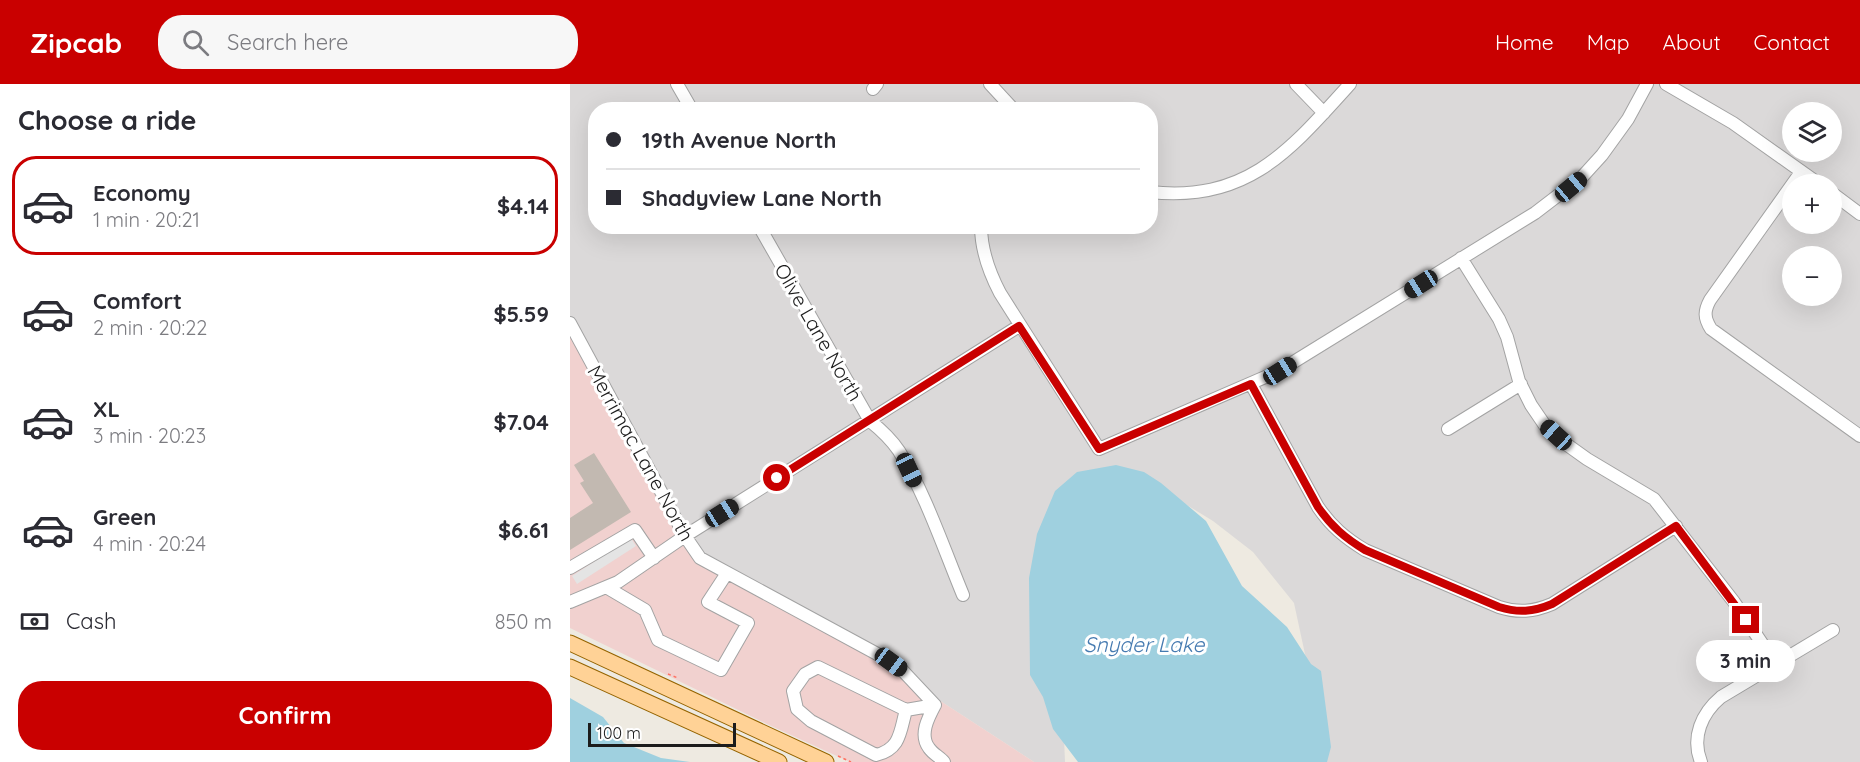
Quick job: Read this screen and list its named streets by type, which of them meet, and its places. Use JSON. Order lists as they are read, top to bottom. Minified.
{"streets":{"street":["Olive Lane North","Merrimac Lane North"]},"water":["Snyder Lake"],"scale_bar":"100 m","page":{"header":"Zipcab","search":"Search here","nav":["Home","Map","About","Contact"],"heading":"Choose a ride","map_buttons":["+","−"],"banner":["19th Avenue North","Shadyview Lane North"],"list":[{"name":"Economy","note":"1 min · 20:21","value":"$4.14"},{"name":"Comfort","note":"2 min · 20:22","value":"$5.59"},{"name":"XL","note":"3 min · 20:23","value":"$7.04"},{"name":"Green","note":"4 min · 20:24","value":"$6.61"}],"pay":["Cash","850 m"],"bubble":"3 min","buttons":"Confirm","scale":"100 m"}}
